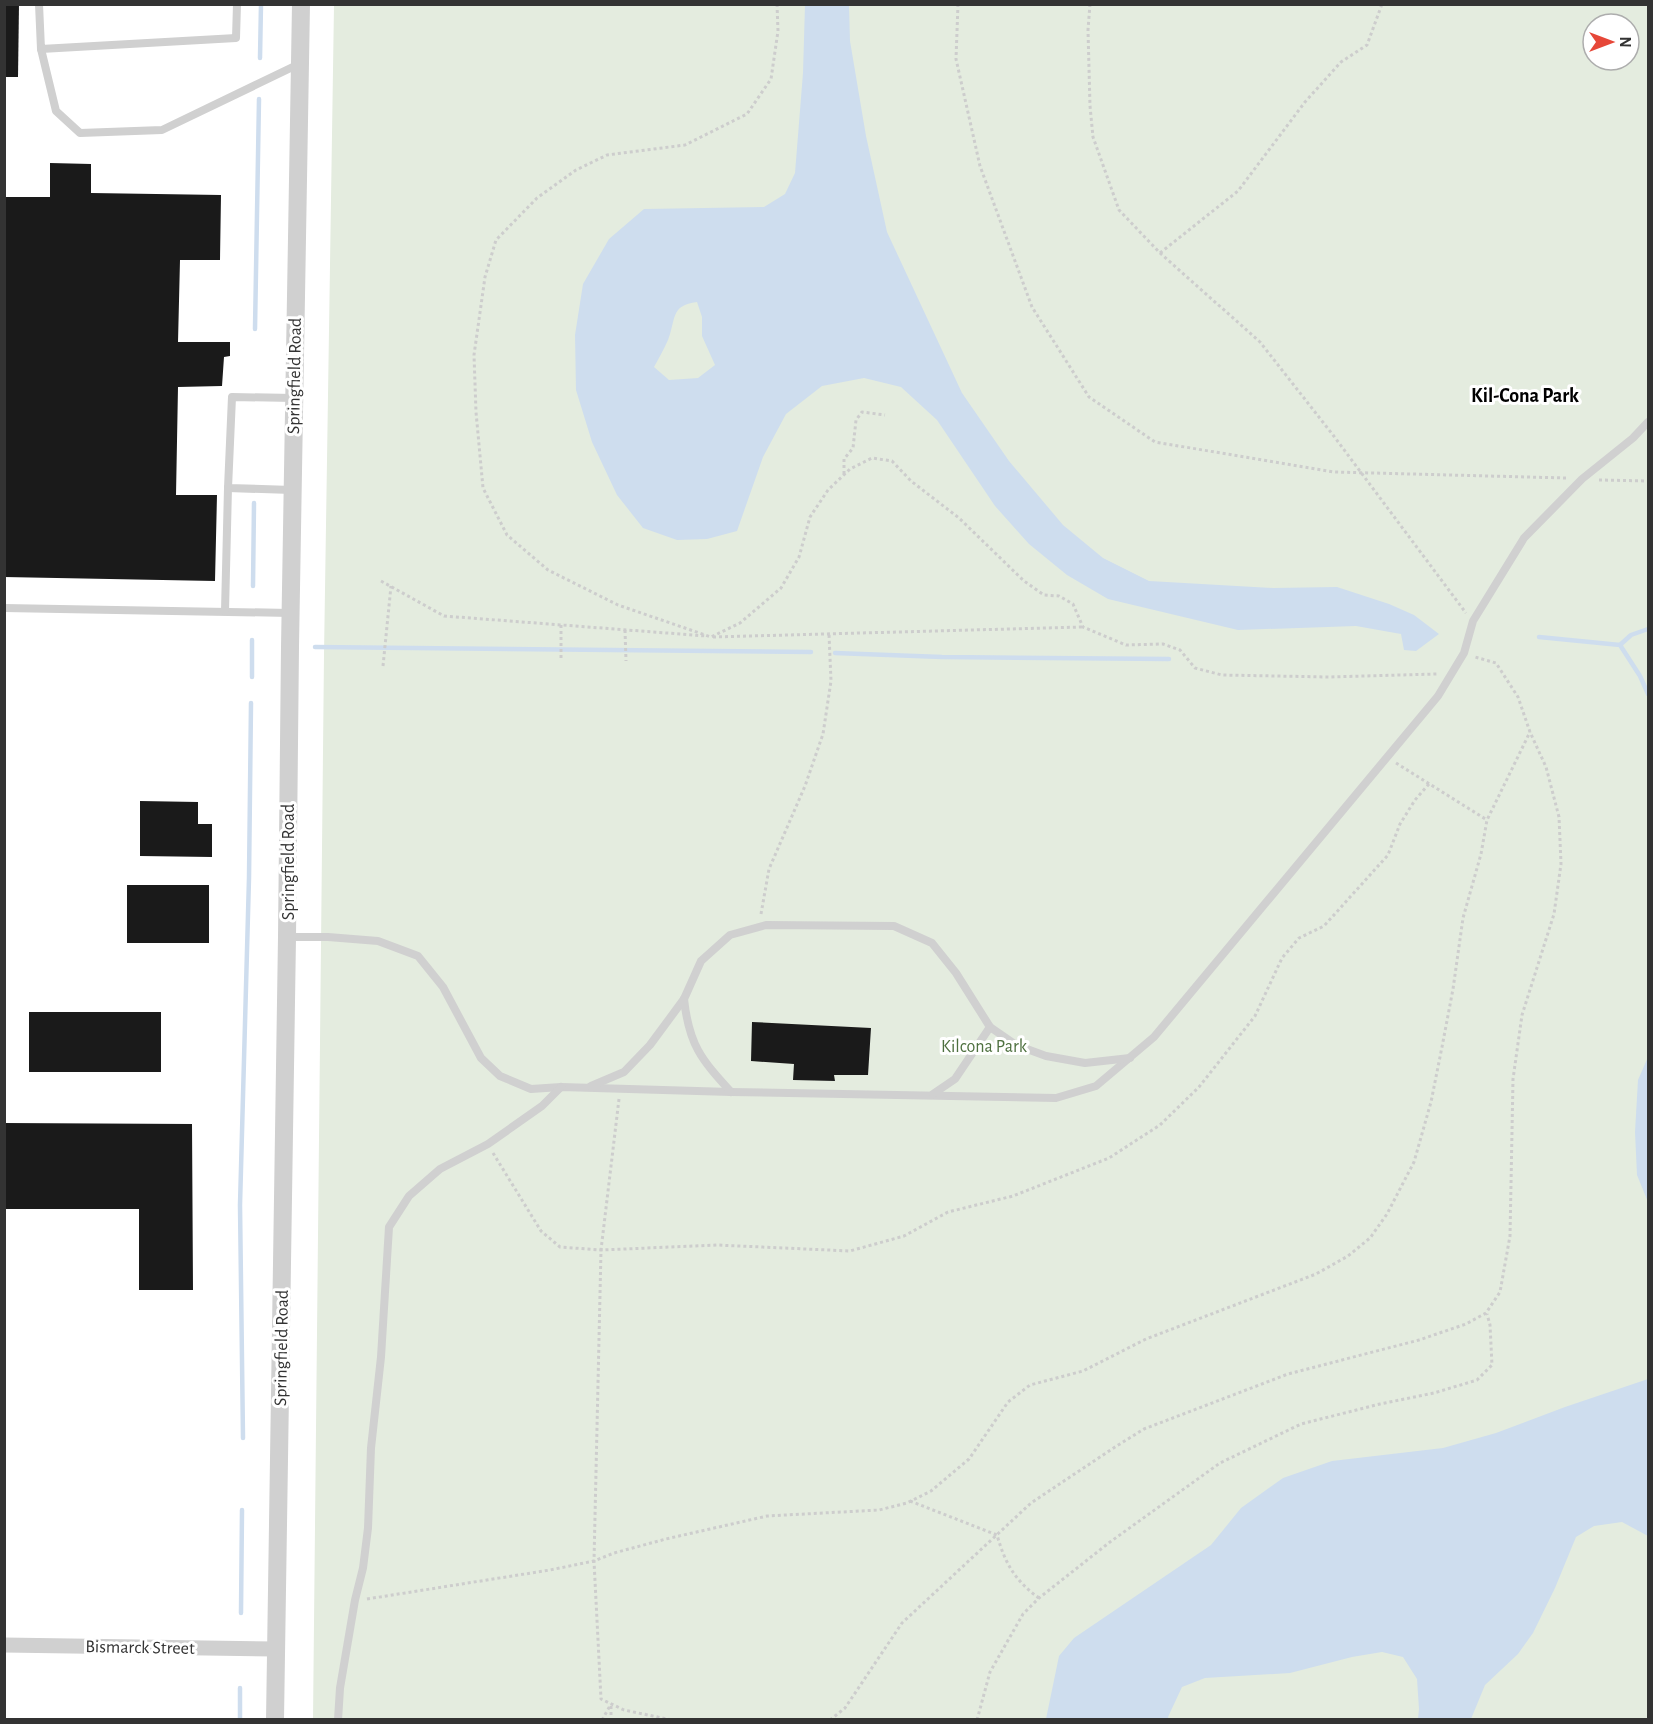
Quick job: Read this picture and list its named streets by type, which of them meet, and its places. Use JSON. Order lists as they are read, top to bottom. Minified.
{"streets":{"street":["Springfield Road","Bismarck Street"]},"crossings":[["Springfield Road","Bismarck Street"]],"districts":["Kil-Cona Park"],"parks":["Kilcona Park"],"north":"right"}
